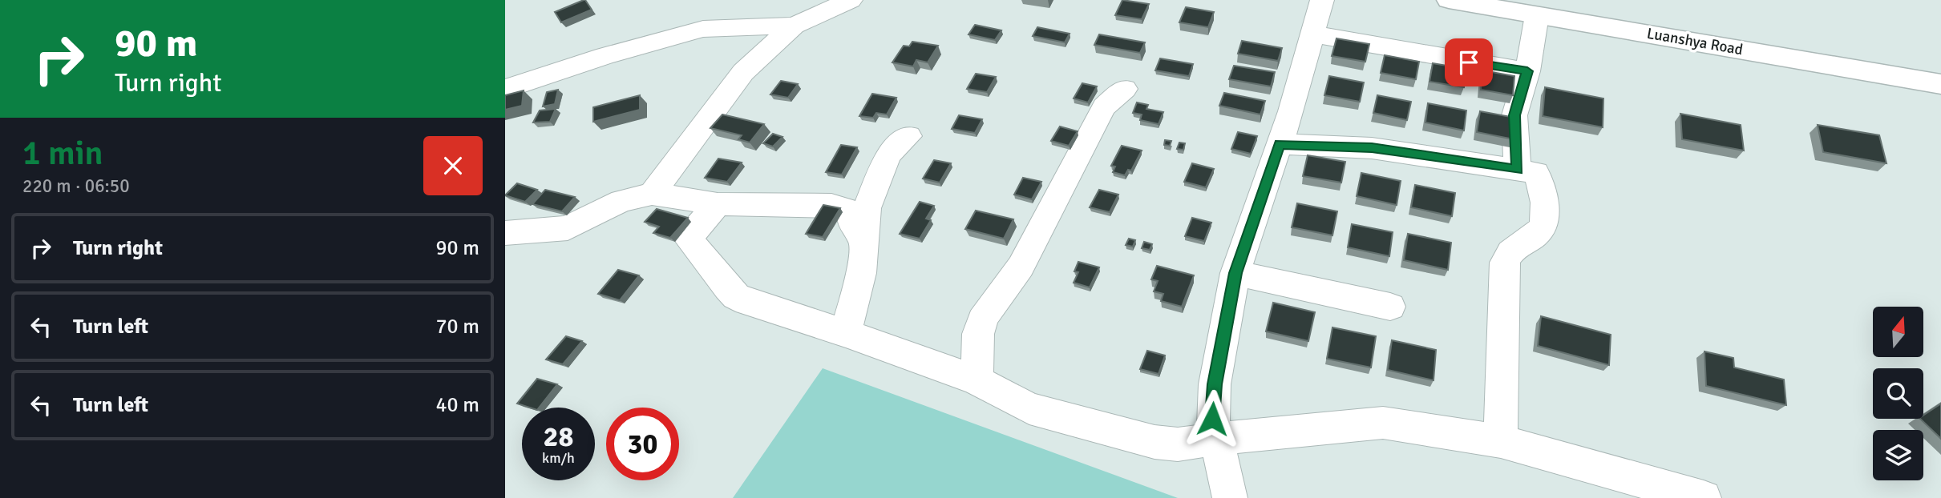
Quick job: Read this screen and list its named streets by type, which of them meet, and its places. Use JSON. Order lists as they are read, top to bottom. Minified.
{"streets":{"highway":["Luanshya Road"]},"north":"top","page":{"turn":["90 m","Turn right"],"heading":["1 min","220 m · 06:50"],"list":[{"name":"Turn right","value":"90 m"},{"name":"Turn left","value":"70 m"},{"name":"Turn left","value":"40 m"}],"speed":"28 km/h","limit":"30"}}
